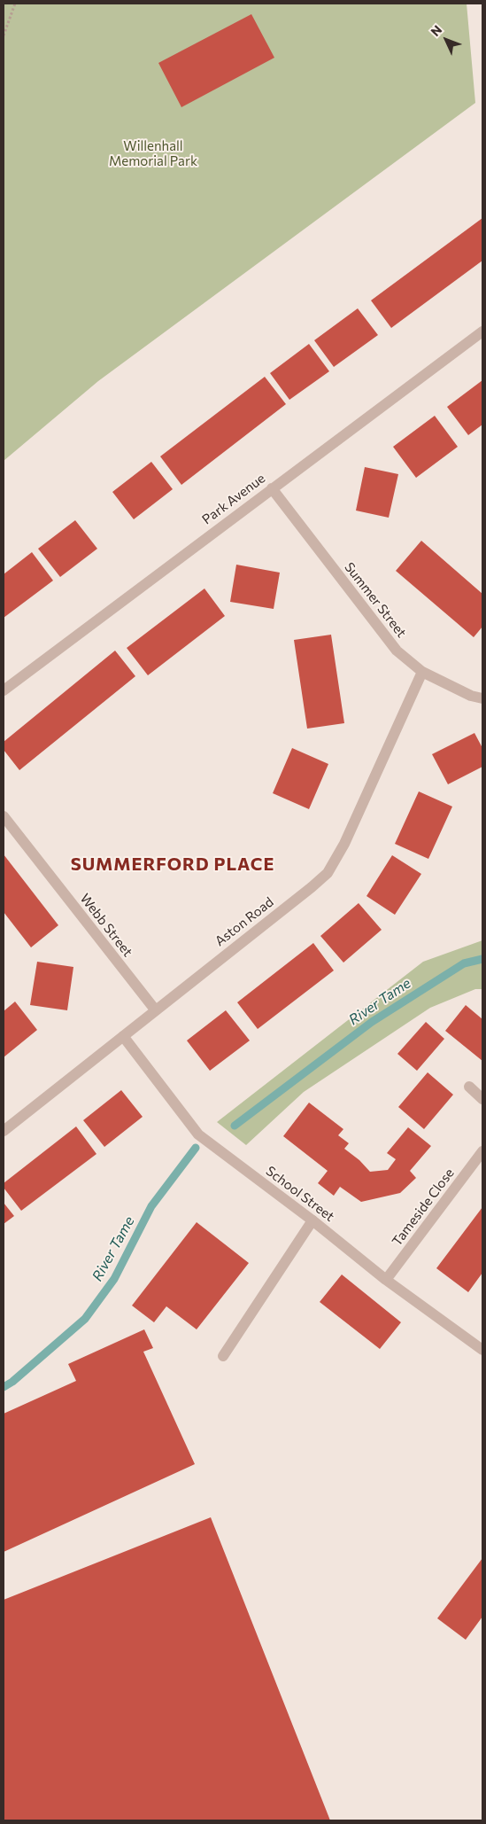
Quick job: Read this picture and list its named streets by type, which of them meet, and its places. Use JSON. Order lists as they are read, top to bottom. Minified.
{"streets":{"street":["Park Avenue","Summer Street","Aston Road","Webb Street","School Street","Tameside Close"]},"crossings":[["Park Avenue","Summer Street"],["Summer Street","Aston Road"],["Aston Road","Webb Street"],["Aston Road","School Street"],["School Street","Tameside Close"]],"districts":["SUMMERFORD PLACE"],"water":["River Tame"],"parks":["Willenhall Memorial Park"],"north":"top left"}
